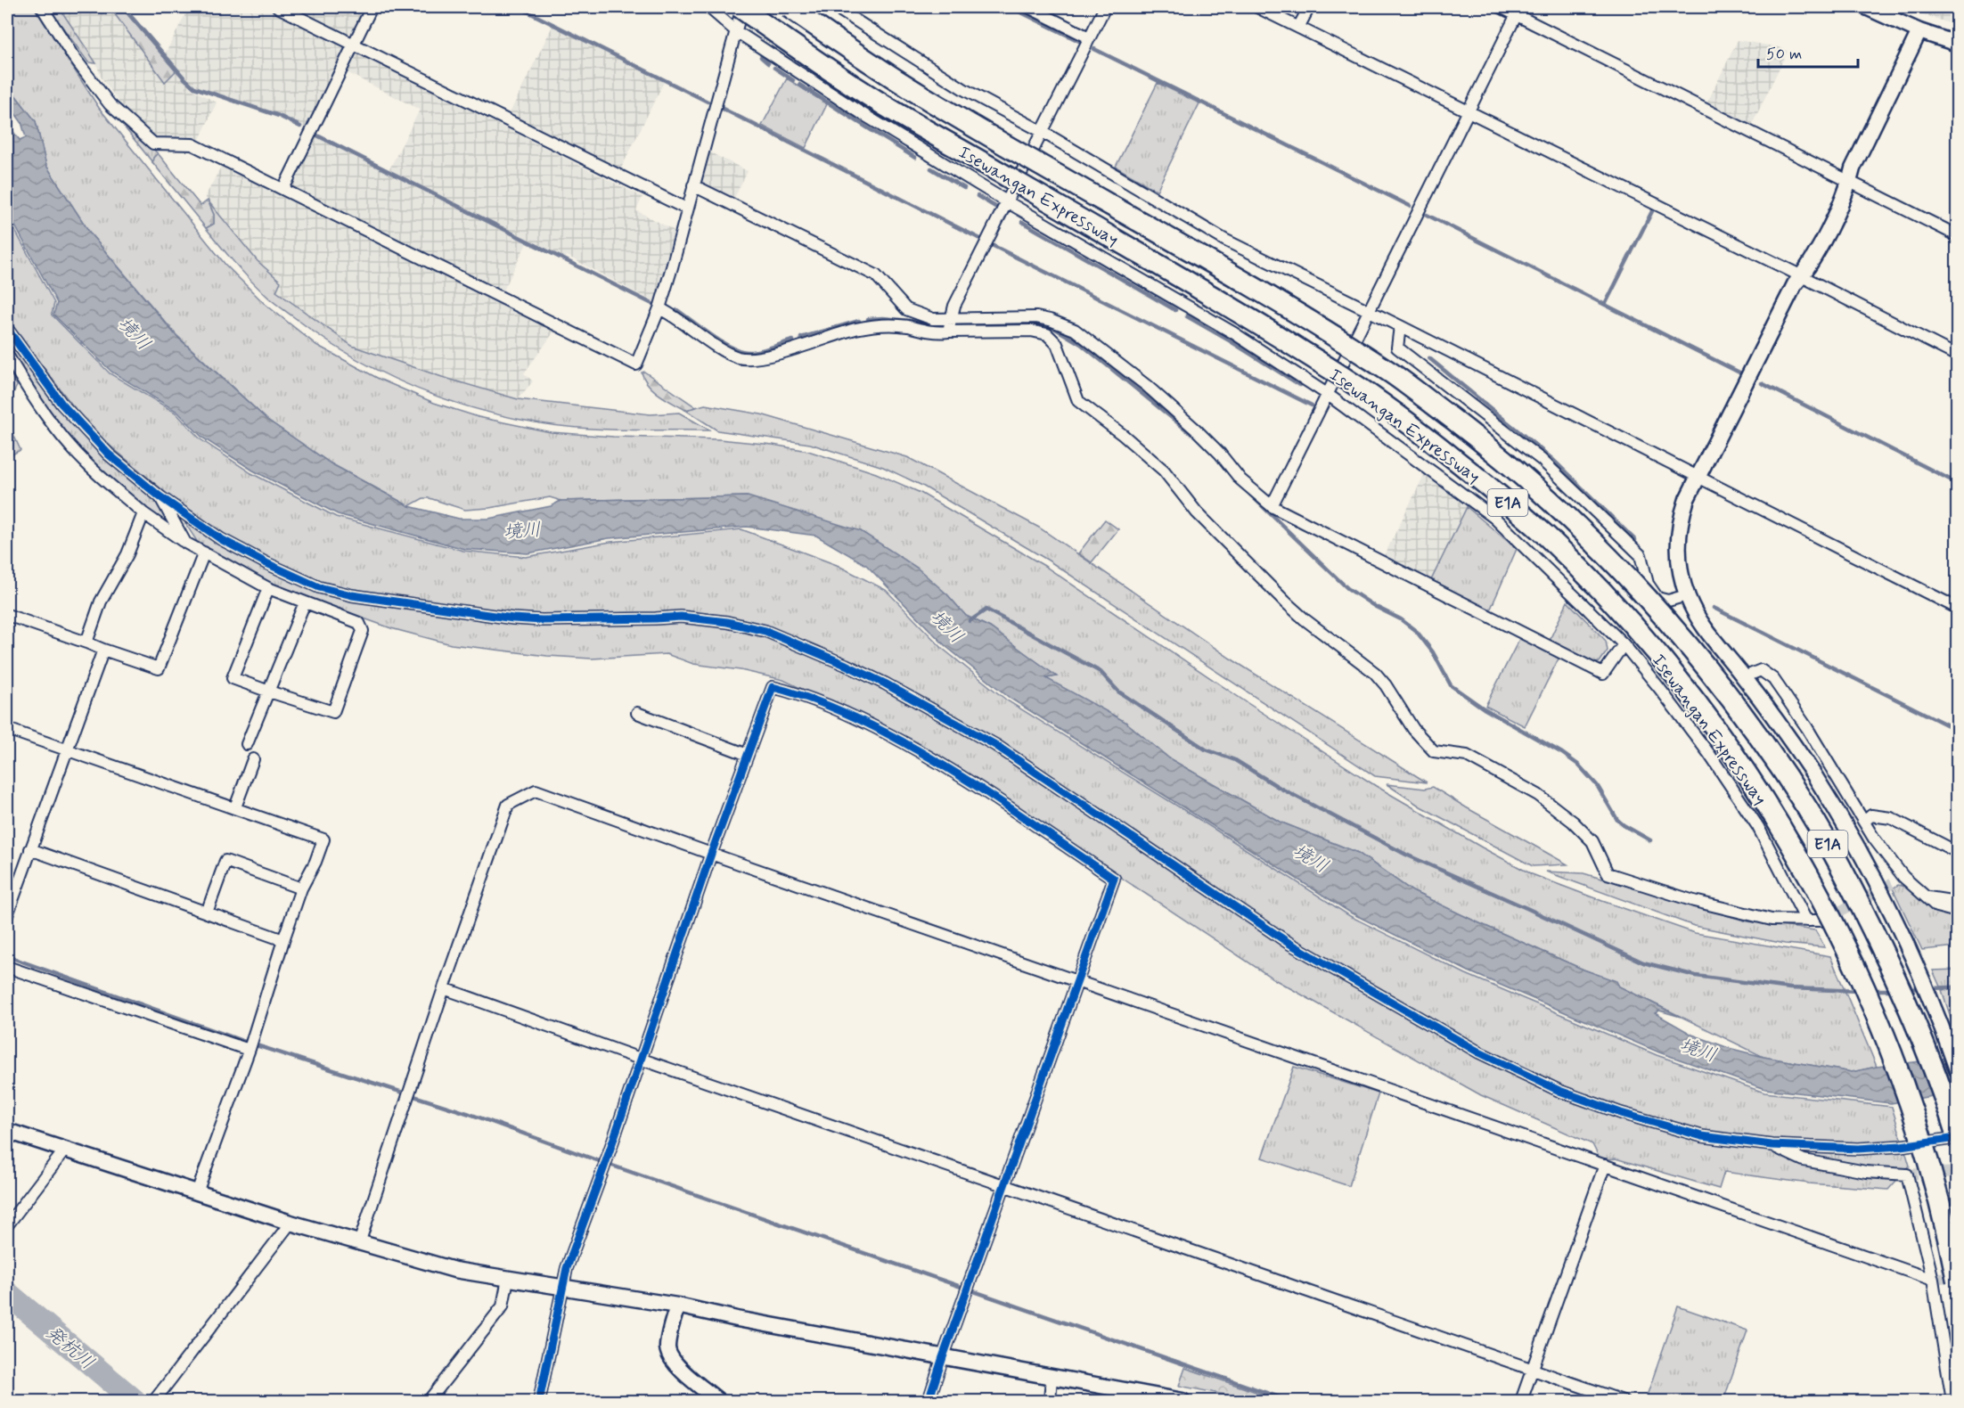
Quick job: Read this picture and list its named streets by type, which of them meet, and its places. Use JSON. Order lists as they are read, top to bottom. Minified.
{"streets":{"highway":["Isewangan Expressway","E1A"]},"water":["境川","発杭川"],"scale_bar":"50 m"}
